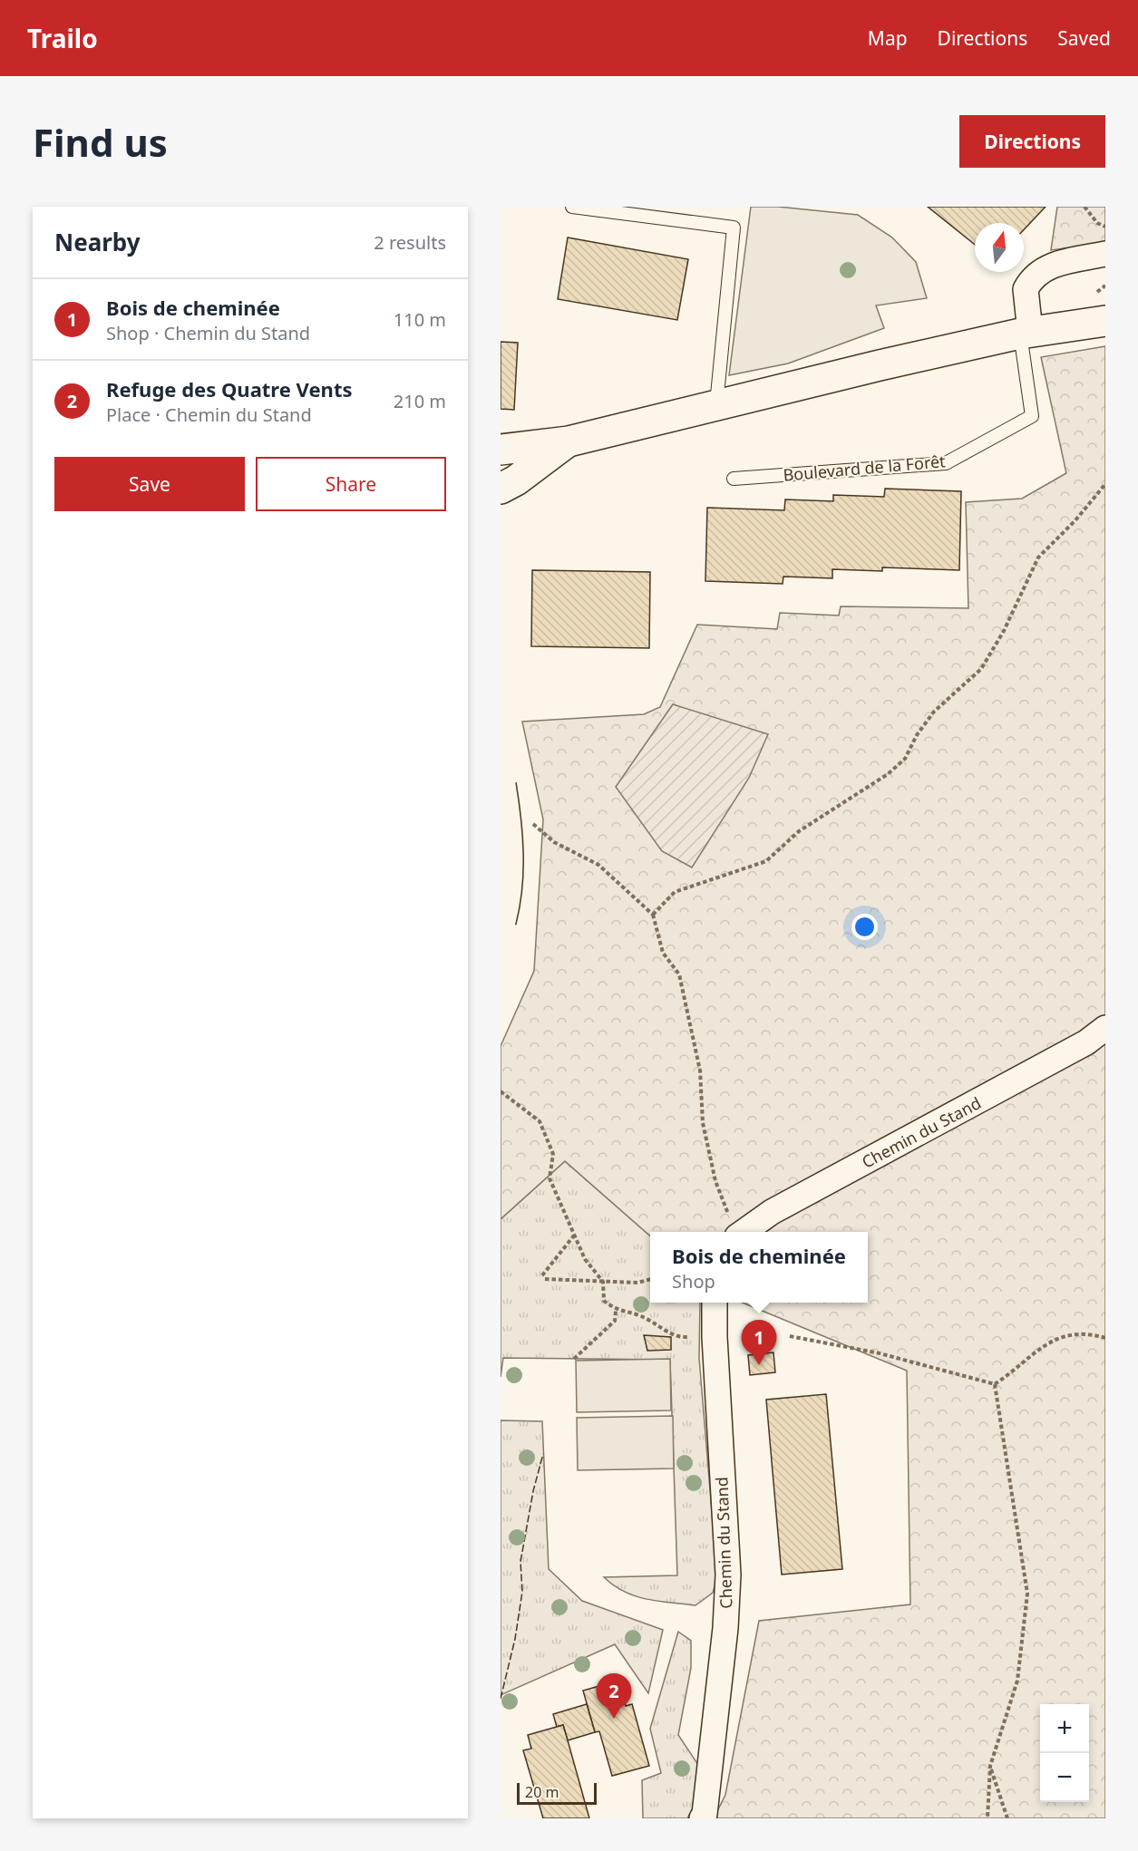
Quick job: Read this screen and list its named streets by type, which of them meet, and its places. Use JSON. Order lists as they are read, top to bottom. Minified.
{"streets":{"street":["Chemin du Stand"],"lane":["Boulevard de la Forêt"]},"scale_bar":"20 m","north":"top","page":{"header":"Trailo","nav":["Map","Directions","Saved"],"buttons":["Directions",["Save","Share"]],"title":"Find us","heading":["Nearby","2 results"],"list":[{"mark":"1","name":"Bois de cheminée","note":"Shop · Chemin du Stand","value":"110 m"},{"mark":"2","name":"Refuge des Quatre Vents","note":"Place · Chemin du Stand","value":"210 m"}],"popup":["Bois de cheminée","Shop"],"pins":["1","2"],"map_buttons":["+","−"],"scale":"20 m"}}
